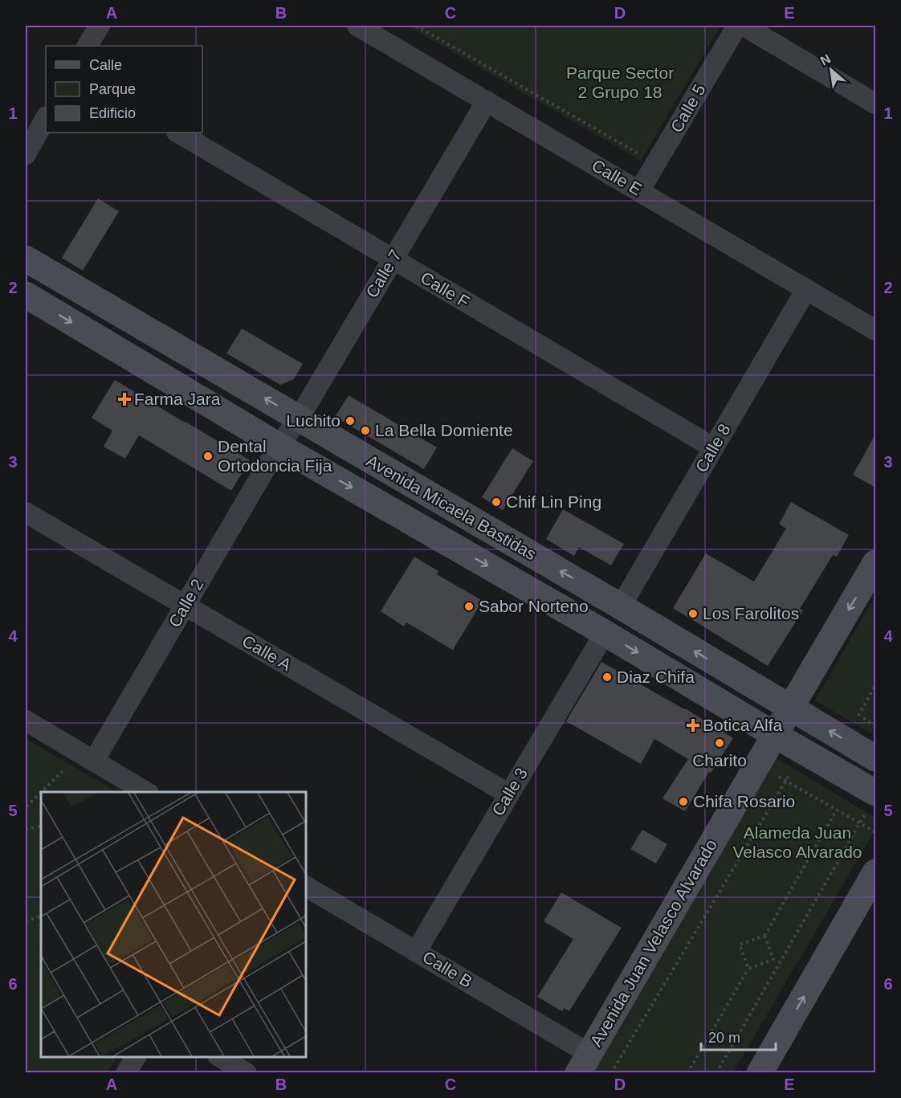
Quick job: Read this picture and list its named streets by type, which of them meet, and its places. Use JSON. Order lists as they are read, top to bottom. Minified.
{"streets":{"street":["Calle 5","Calle E","Calle 7","Calle F","Calle 8","Avenida Micaela Bastidas","Calle 2","Calle A","Calle 3","Avenida Juan Velasco Alvarado","Calle B"]},"crossings":[["Calle 5","Calle E"],["Calle E","Calle 7"],["Calle E","Calle 8"],["Calle 7","Calle F"],["Calle 7","Avenida Micaela Bastidas"],["Calle 7","Calle 2"],["Calle F","Calle 8"],["Calle 8","Avenida Micaela Bastidas"],["Avenida Micaela Bastidas","Calle 2"],["Avenida Micaela Bastidas","Calle 3"],["Avenida Micaela Bastidas","Avenida Juan Velasco Alvarado"],["Calle 2","Calle A"],["Calle A","Calle 3"],["Calle 3","Calle B"],["Avenida Juan Velasco Alvarado","Calle B"]],"parks":["Parque Sector 2 Grupo 18","Alameda Juan Velasco Alvarado"],"places":{"health":["Farma Jara","Botica Alfa"],"other":["Luchito","La Bella Domiente","Dental Ortodoncia Fija","Chif Lin Ping","Sabor Norteno","Los Farolitos","Diaz Chifa","Charito","Chifa Rosario"]},"legend":["Calle","Parque","Edificio"],"scale_bar":"20 m","north":"top left","grid":{"columns":["A","B","C","D","E"],"rows":["1","2","3","4","5","6"]}}
